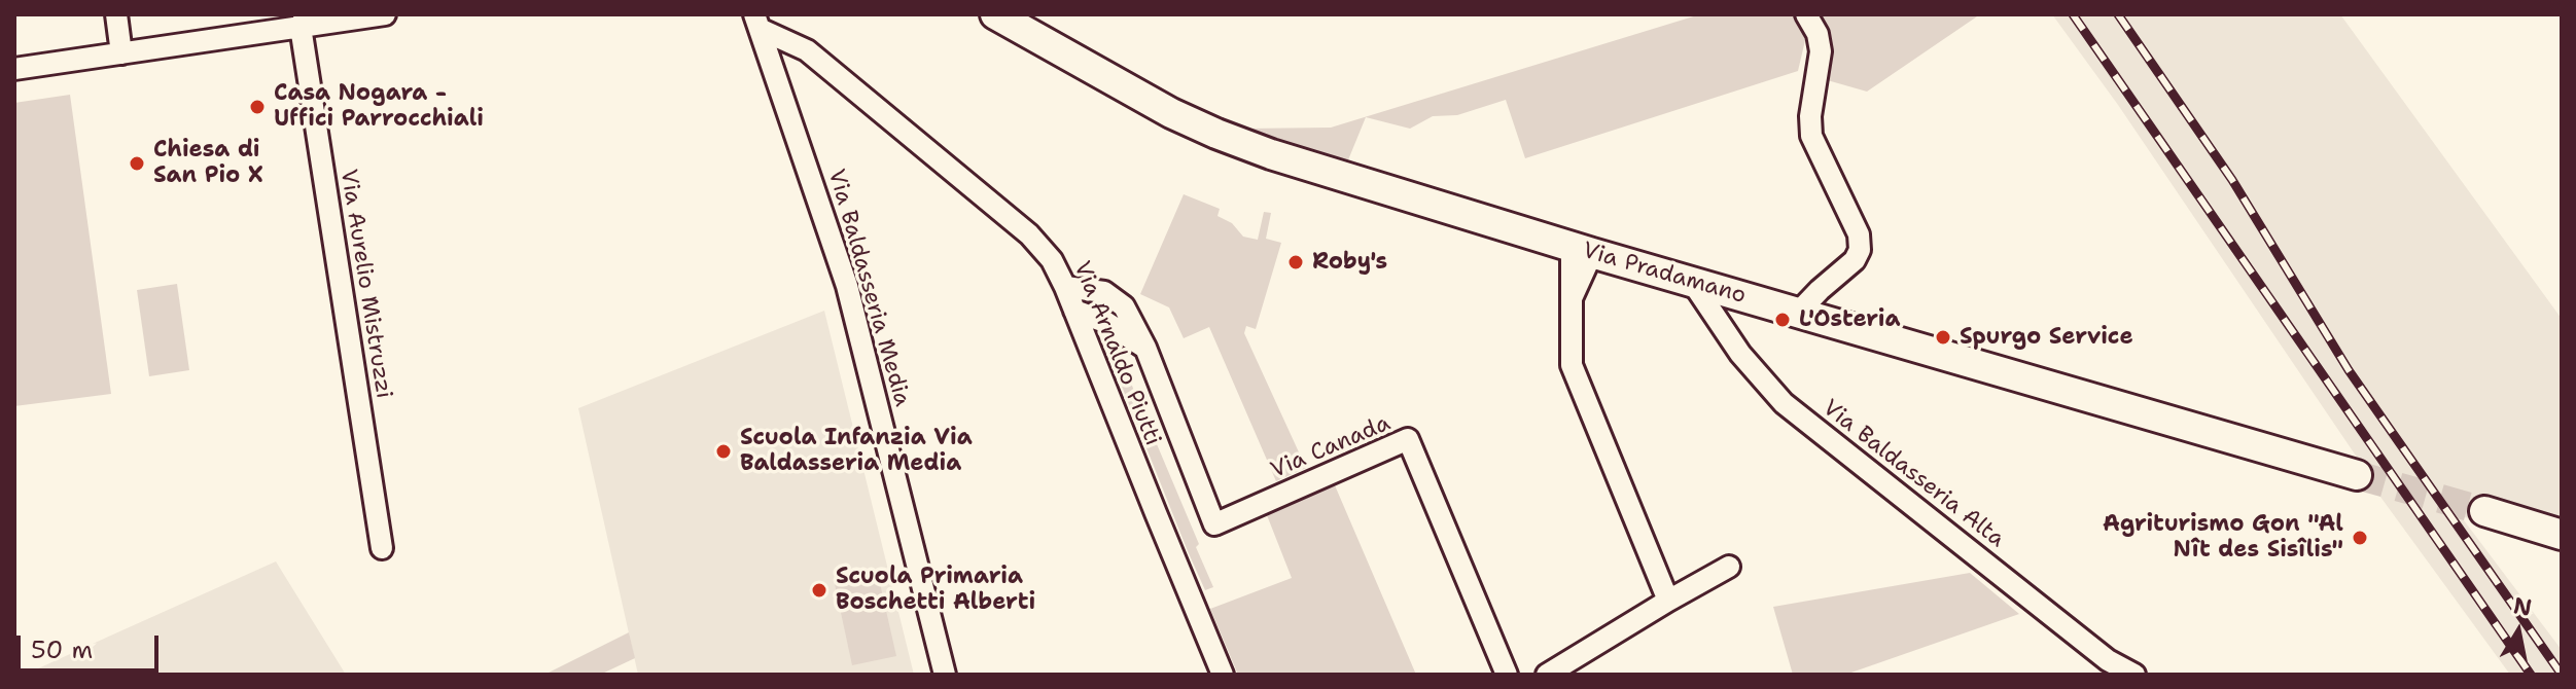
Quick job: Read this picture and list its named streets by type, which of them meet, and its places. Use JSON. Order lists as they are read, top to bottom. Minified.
{"streets":{"street":["Via Pradamano","Via Aurelio Mistruzzi","Via Baldasseria Media","Via Arnaldo Piutti","Via Canada","Via Baldasseria Alta"]},"crossings":[["Via Pradamano","Via Baldasseria Alta"],["Via Baldasseria Media","Via Arnaldo Piutti"],["Via Arnaldo Piutti","Via Canada"]],"places":["Casa Nogara - Uffici Parrocchiali","Chiesa di San Pio X","Roby's","L'Osteria","Spurgo Service","Scuola Infanzia Via Baldasseria Media","Agriturismo Gon \"Al Nît des Sisîlis\"","Scuola Primaria Boschetti Alberti"],"scale_bar":"50 m","north":"top"}
